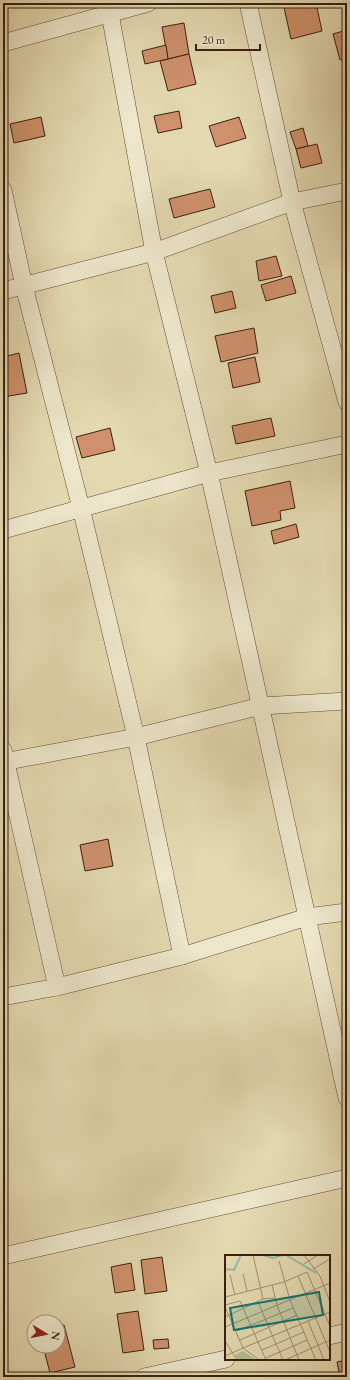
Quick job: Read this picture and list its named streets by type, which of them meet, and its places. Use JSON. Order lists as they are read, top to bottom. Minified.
{"scale_bar":"20 m","north":"right"}
